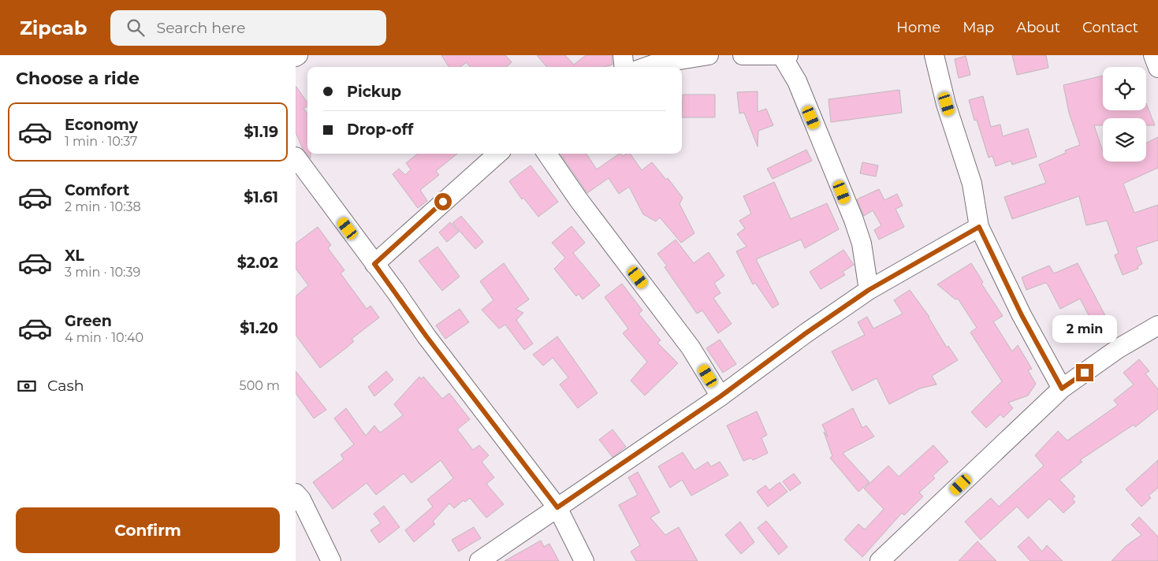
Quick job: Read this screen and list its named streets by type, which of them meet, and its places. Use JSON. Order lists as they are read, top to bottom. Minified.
{"page":{"header":"Zipcab","search":"Search here","nav":["Home","Map","About","Contact"],"heading":"Choose a ride","banner":["Pickup","Drop-off"],"list":[{"name":"Economy","note":"1 min · 10:37","value":"$1.19"},{"name":"Comfort","note":"2 min · 10:38","value":"$1.61"},{"name":"XL","note":"3 min · 10:39","value":"$2.02"},{"name":"Green","note":"4 min · 10:40","value":"$1.20"}],"bubble":"2 min","pay":["Cash","500 m"],"buttons":"Confirm"}}
